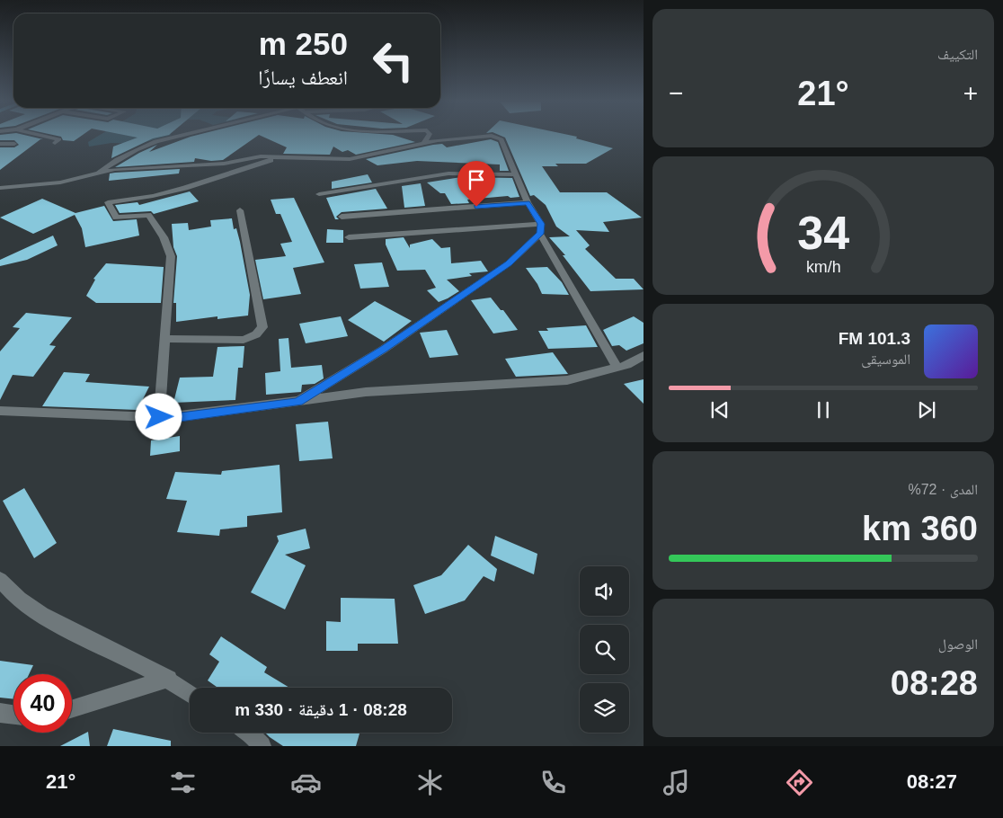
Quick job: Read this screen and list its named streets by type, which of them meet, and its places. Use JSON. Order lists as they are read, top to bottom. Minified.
{"page":{"tile":["التكييف",["المدى · 72%","360 km"],["الوصول","08:28"]],"turn":["250 m","انعطف يسارًا"],"heat":["−","21°","+"],"song":["101.3 FM","الموسيقى"],"limit":"40","trip":"08:28 · 1 دقيقة · 330 m","tabs":["08:27","21°"],"gauge":["34","km/h"]}}
